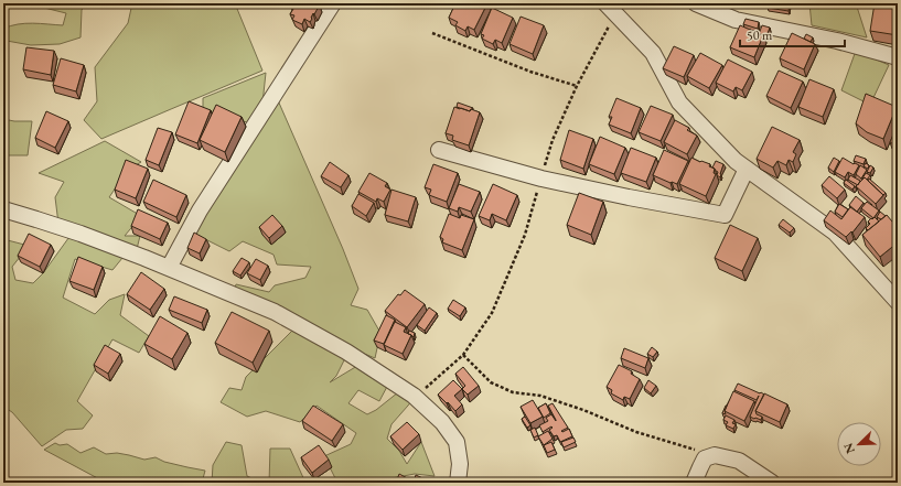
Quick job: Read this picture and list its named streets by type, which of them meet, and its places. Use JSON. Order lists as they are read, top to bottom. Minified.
{"scale_bar":"50 m","north":"bottom left"}
